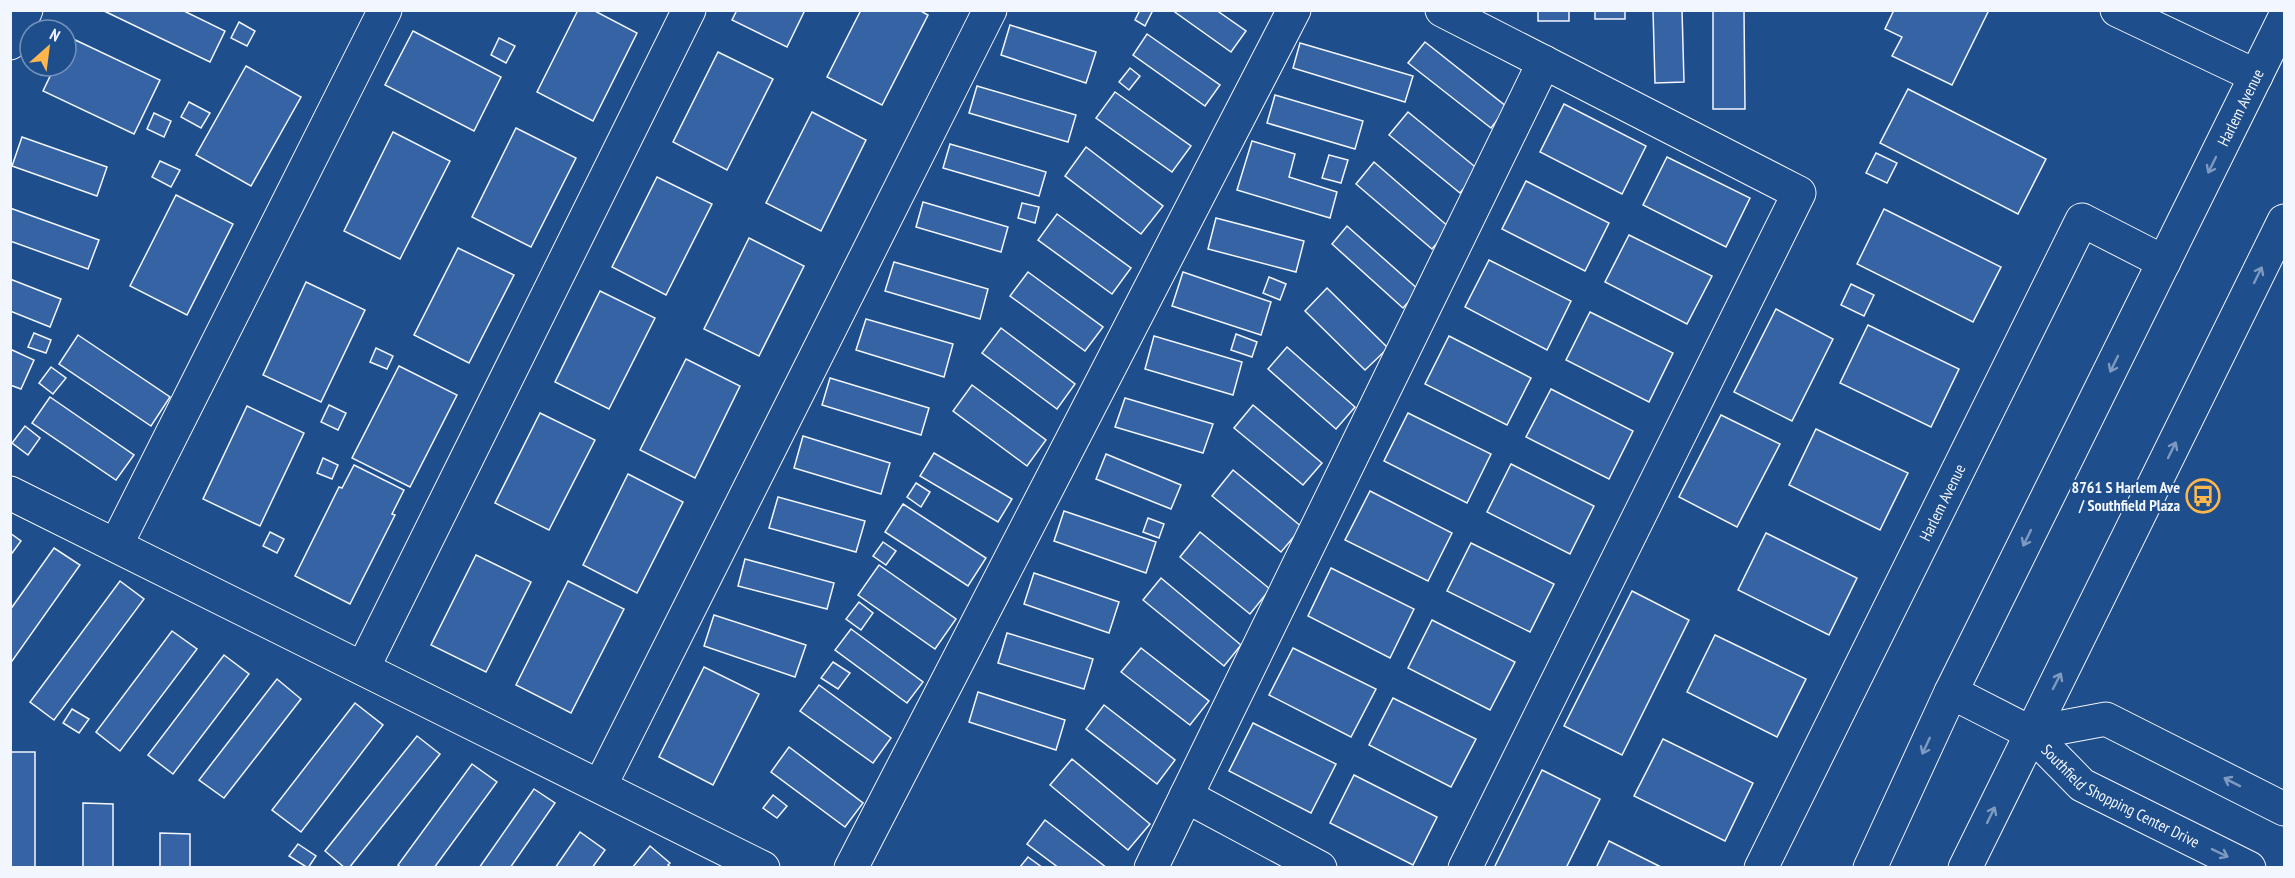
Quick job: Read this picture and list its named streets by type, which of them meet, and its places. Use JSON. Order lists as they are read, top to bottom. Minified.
{"streets":{"street":["Harlem Avenue","Southfield Shopping Center Drive"]},"crossings":[["Harlem Avenue","Southfield Shopping Center Drive"]],"places":{"bus stop":["8761 S Harlem Ave / Southfield Plaza"]},"north":"top right"}
